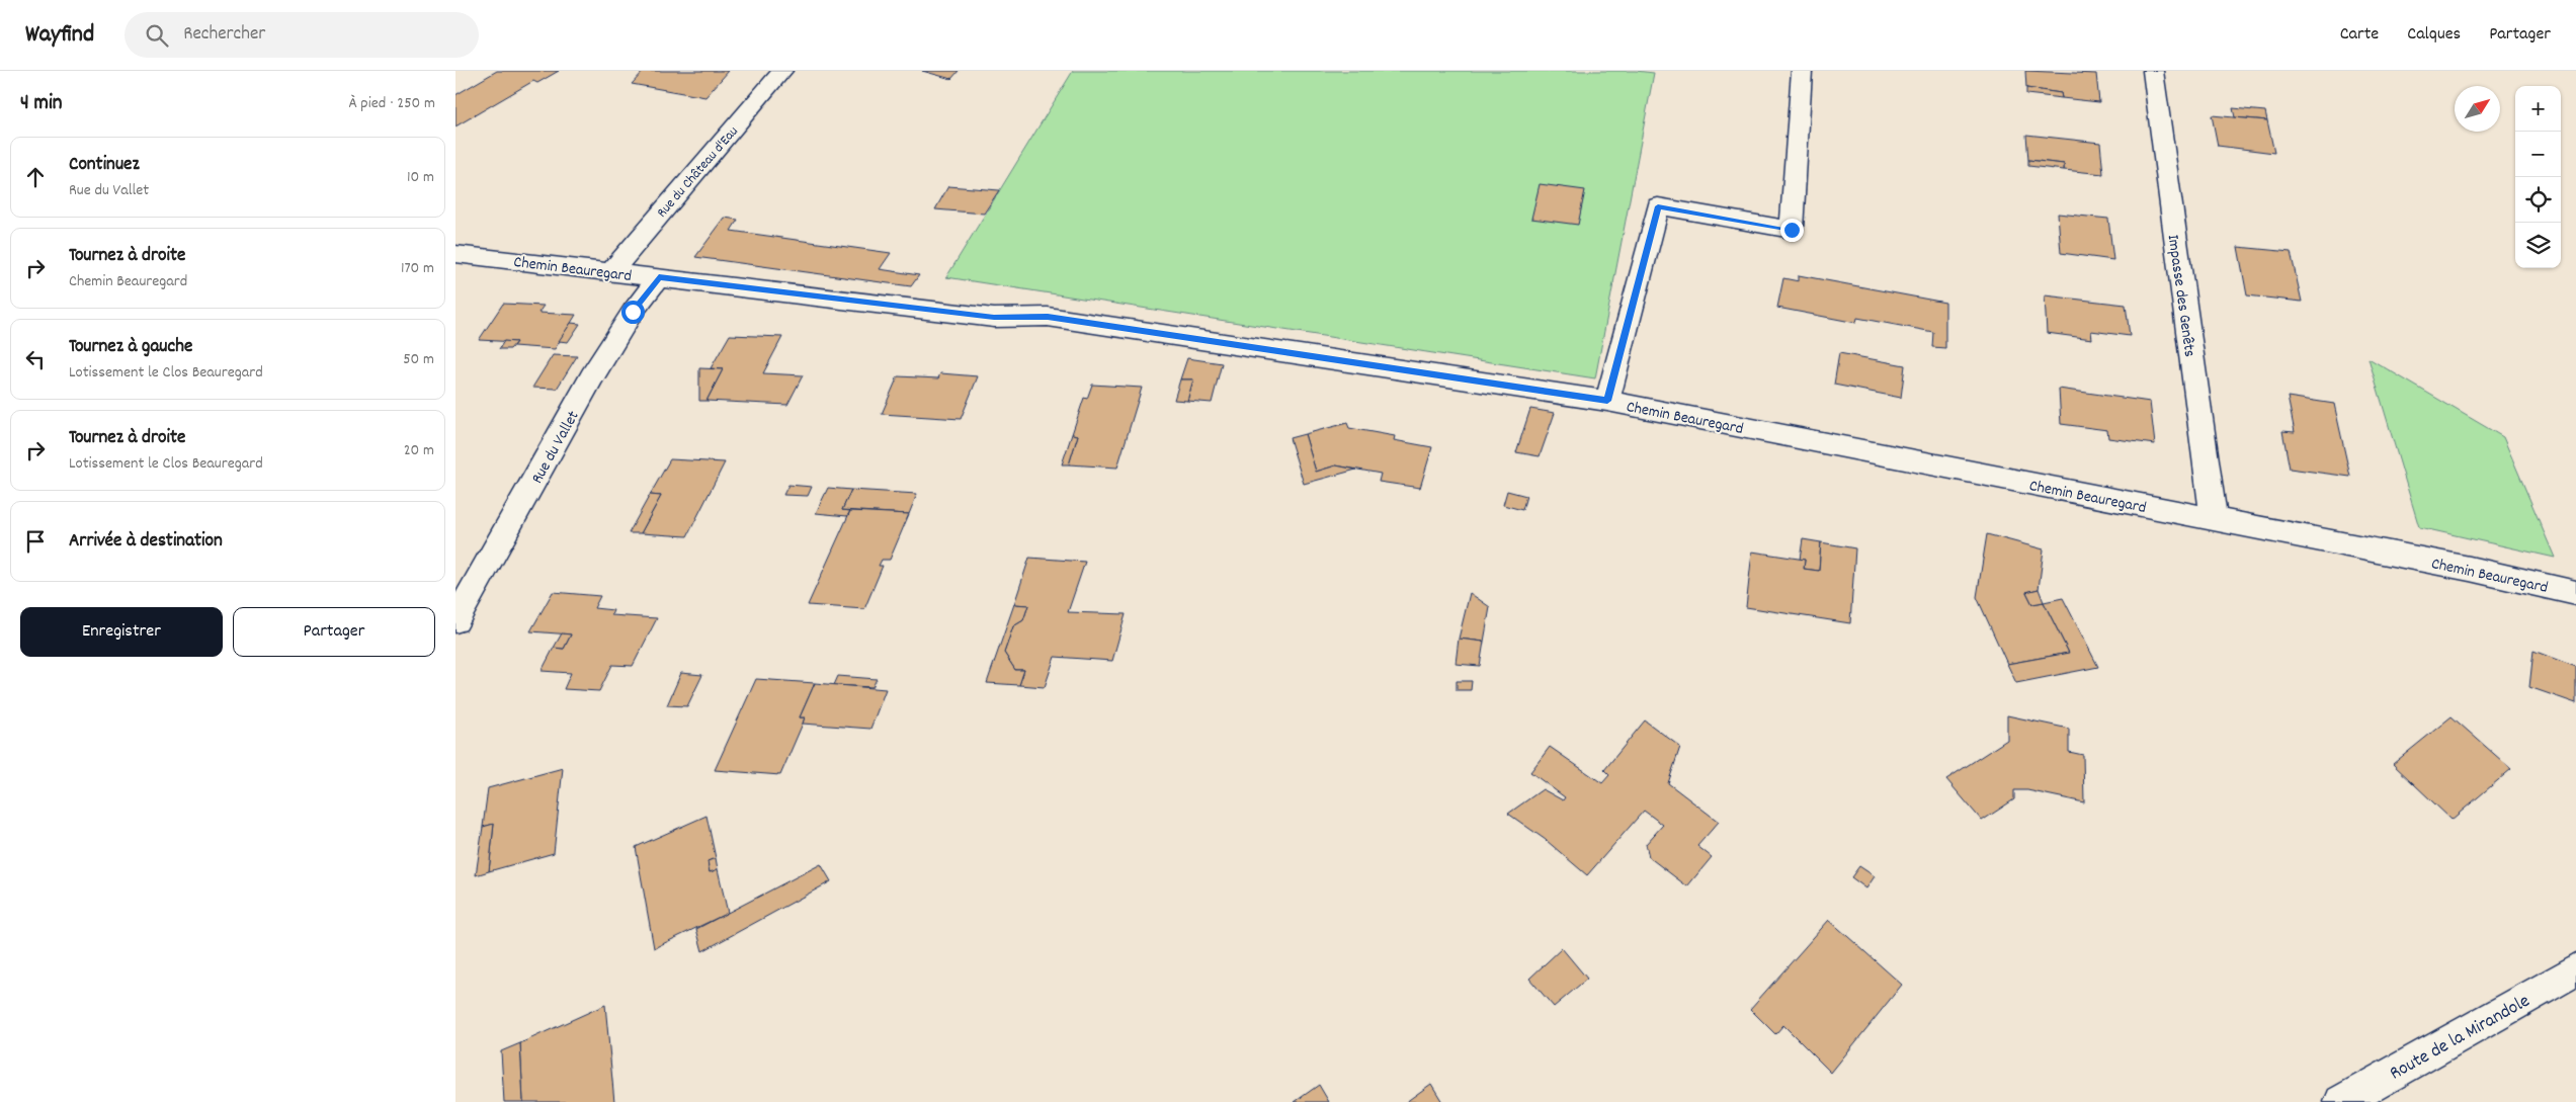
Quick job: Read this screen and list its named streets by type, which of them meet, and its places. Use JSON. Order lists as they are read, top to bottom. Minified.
{"streets":{"street":["Rue du Château d'Eau","Chemin Beauregard","Impasse des Genêts","Rue du Vallet","Route de la Mirandole"]},"crossings":[["Rue du Château d'Eau","Chemin Beauregard"],["Chemin Beauregard","Impasse des Genêts"],["Chemin Beauregard","Rue du Vallet"]],"north":"top right","page":{"header":"Wayfind","search":"Rechercher","nav":["Carte","Calques","Partager"],"heading":["4 min","À pied · 250 m"],"map_buttons":["+","−"],"list":[["Continuez","Rue du Vallet","10 m"],["Tournez à droite","Chemin Beauregard","170 m"],["Tournez à gauche","Lotissement le Clos Beauregard","50 m"],["Tournez à droite","Lotissement le Clos Beauregard","20 m"],"Arrivée à destination"],"buttons":["Enregistrer","Partager"]}}
